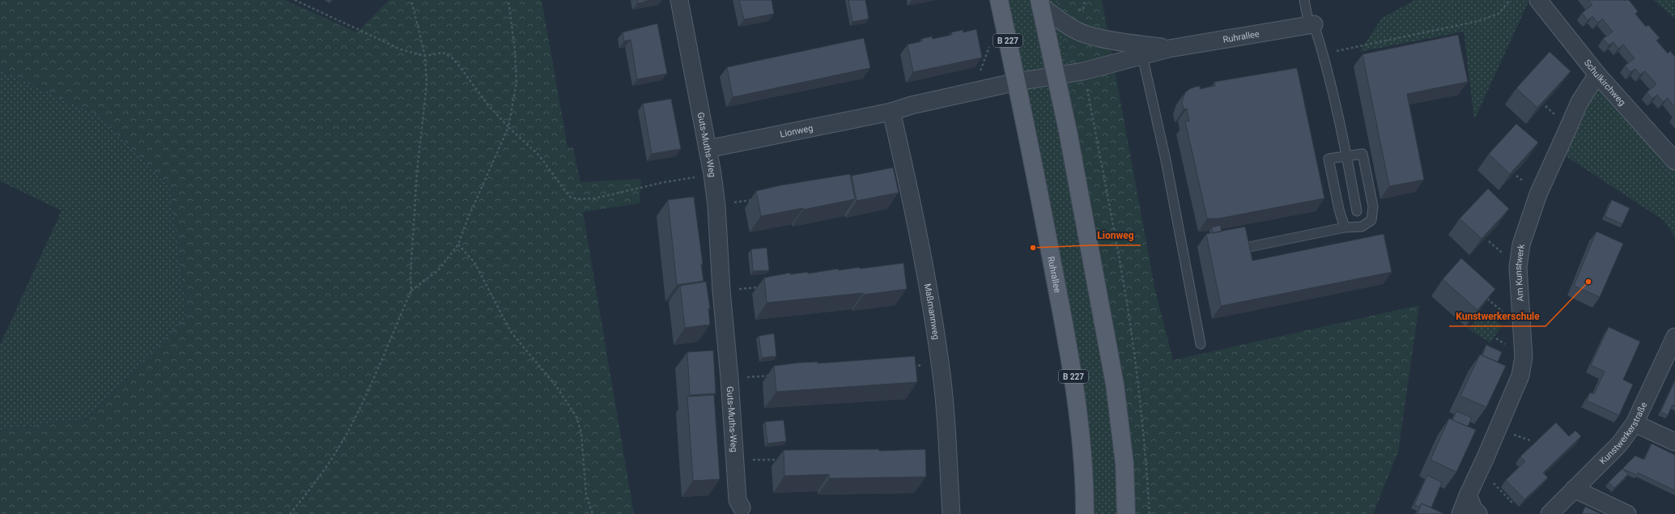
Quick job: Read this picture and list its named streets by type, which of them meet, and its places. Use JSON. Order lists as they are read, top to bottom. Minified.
{"streets":{"main road":["Ruhrallee","B 227"],"street":["Schulkirchweg","Lionweg","Guts-Muths-Weg","Am Kunstwerk","Maßmannweg","Kunstwerkerstraße"]},"crossings":[["Ruhrallee","Lionweg"],["Schulkirchweg","Am Kunstwerk"],["Lionweg","Guts-Muths-Weg"],["Lionweg","Maßmannweg"]],"places":["Lionweg","Kunstwerkerschule"]}
